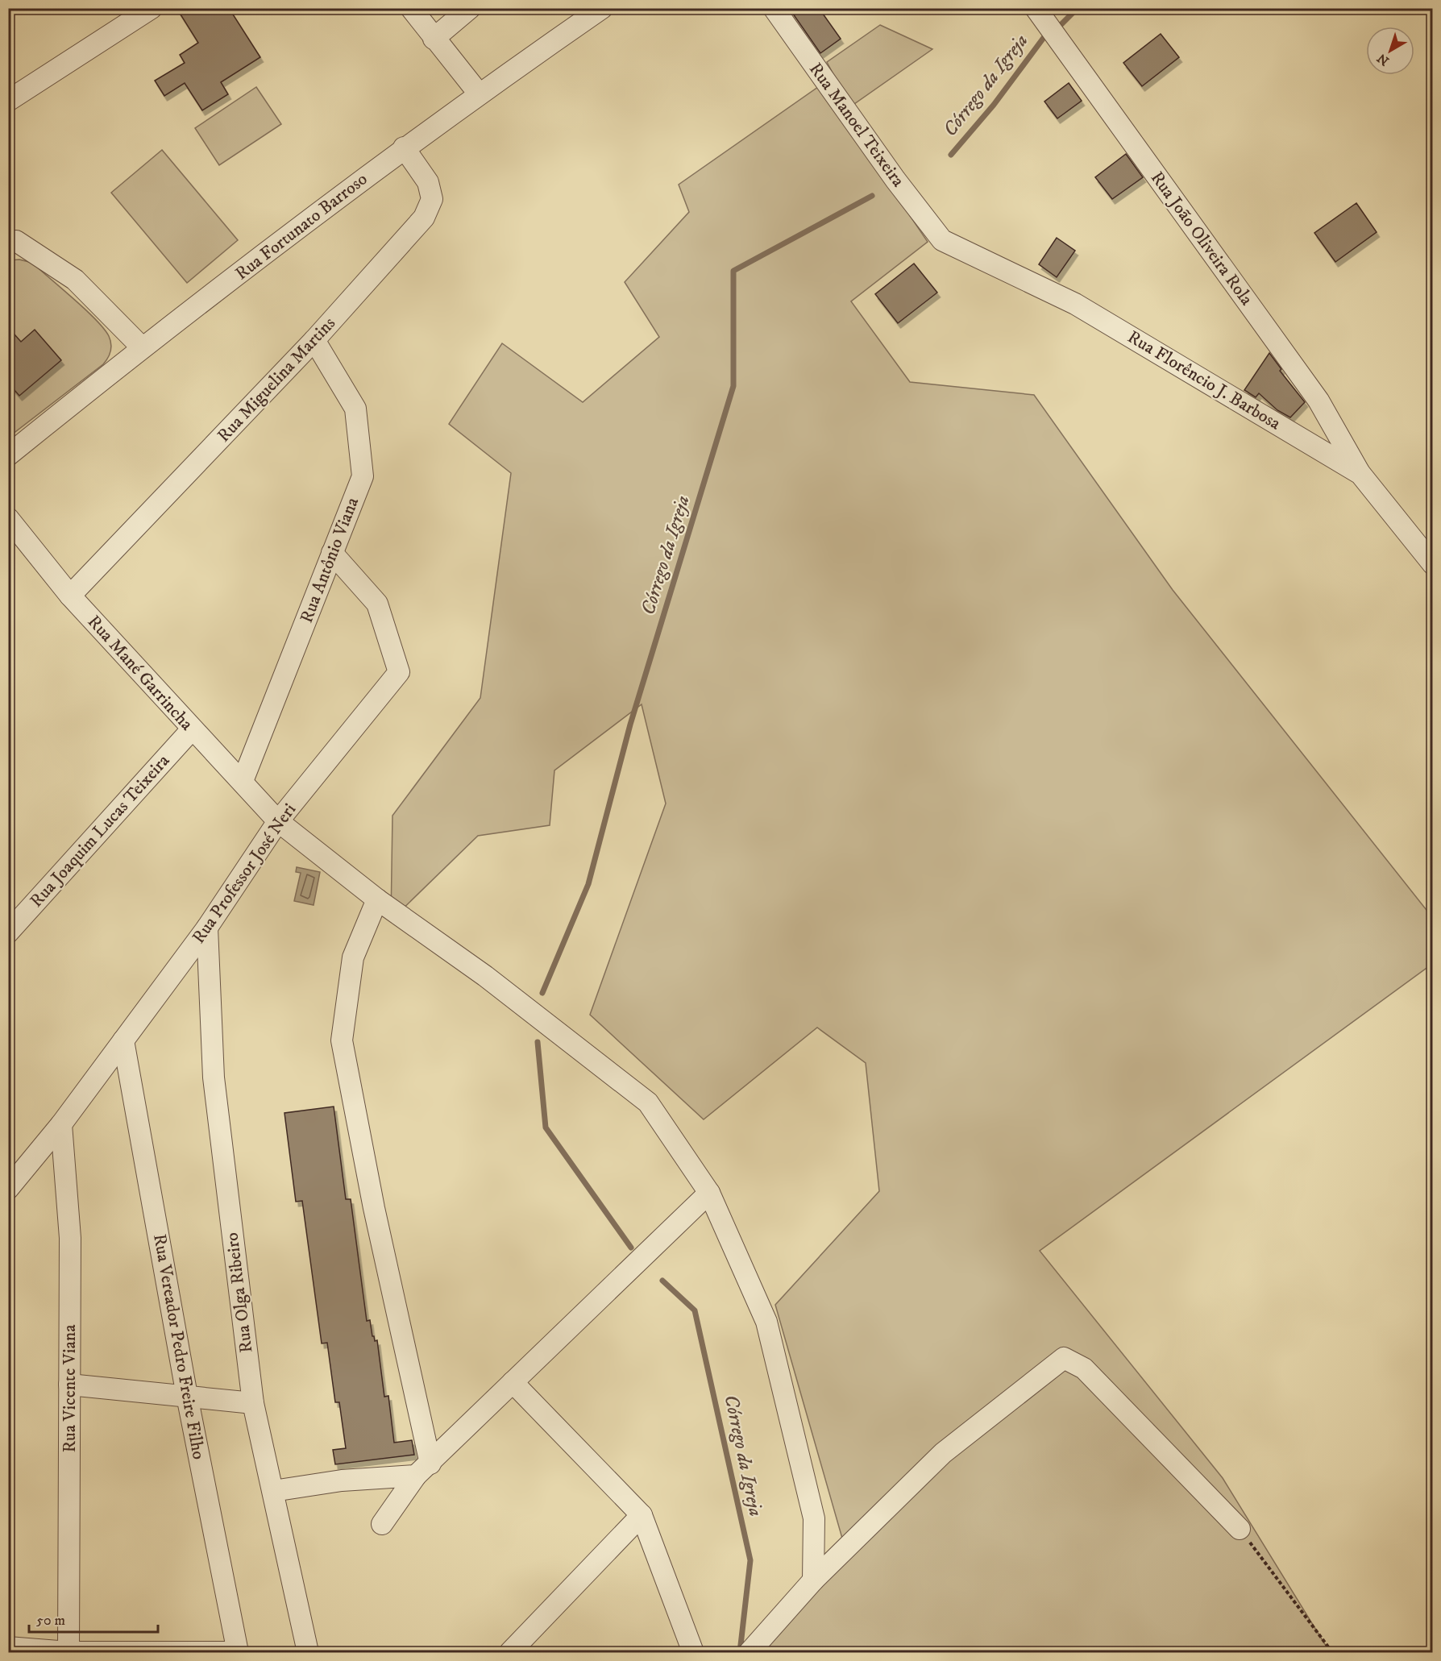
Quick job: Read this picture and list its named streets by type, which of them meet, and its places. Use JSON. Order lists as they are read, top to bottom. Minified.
{"streets":{"street":["Rua Manoel Teixeira","Rua Fortunato Barroso","Rua João Oliveira Rola","Rua Miguelina Martins","Rua Florêncio J. Barbosa","Rua Antônio Viana","Rua Mané Garrincha","Rua Joaquim Lucas Teixeira","Rua Professor José Neri","Rua Olga Ribeiro","Rua Vereador Pedro Freire Filho","Rua Vicente Viana"]},"crossings":[["Rua Manoel Teixeira","Rua Florêncio J. Barbosa"],["Rua Fortunato Barroso","Rua Miguelina Martins"],["Rua João Oliveira Rola","Rua Florêncio J. Barbosa"],["Rua Miguelina Martins","Rua Antônio Viana"],["Rua Miguelina Martins","Rua Mané Garrincha"],["Rua Antônio Viana","Rua Mané Garrincha"],["Rua Antônio Viana","Rua Professor José Neri"],["Rua Mané Garrincha","Rua Joaquim Lucas Teixeira"],["Rua Mané Garrincha","Rua Professor José Neri"],["Rua Professor José Neri","Rua Olga Ribeiro"],["Rua Professor José Neri","Rua Vereador Pedro Freire Filho"],["Rua Professor José Neri","Rua Vicente Viana"]],"water":["Córrego da Igreja"],"scale_bar":"50 m","north":"bottom left"}
